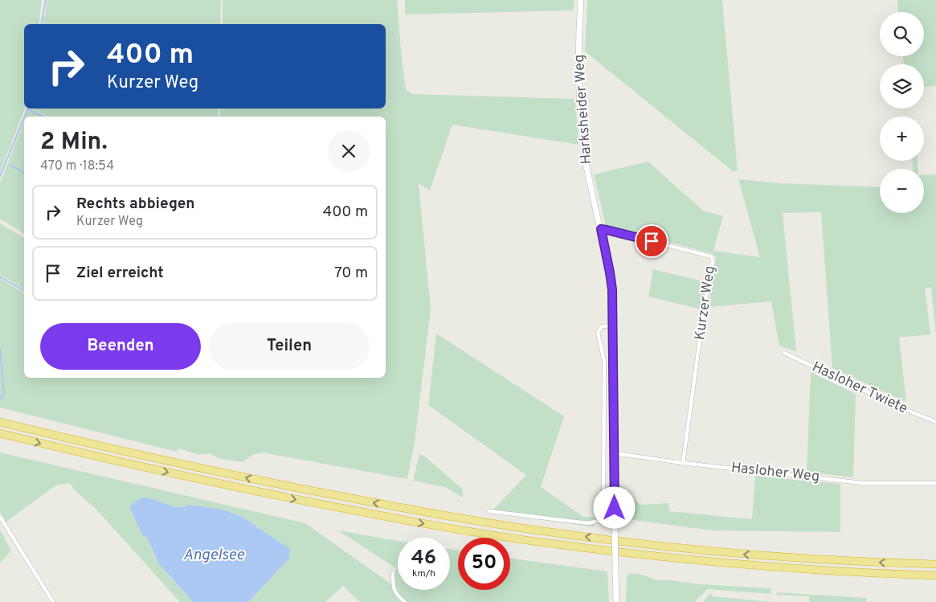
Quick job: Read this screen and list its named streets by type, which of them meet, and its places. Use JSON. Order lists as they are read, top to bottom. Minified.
{"streets":{"main road":["Harksheider Weg"],"street":["Kurzer Weg","Hasloher Twiete","Hasloher Weg"]},"crossings":[["Harksheider Weg","Kurzer Weg"],["Harksheider Weg","Hasloher Weg"],["Kurzer Weg","Hasloher Weg"]],"water":["Angelsee"],"page":{"map_buttons":["+","−"],"turn":["400 m","Kurzer Weg"],"heading":["2 Min.","470 m · 18:54"],"list":[{"name":"Rechts abbiegen","note":"Kurzer Weg","value":"400 m"},{"name":"Ziel erreicht","value":"70 m"}],"buttons":["Beenden","Teilen"],"speed":"46 km/h","limit":"50"}}
